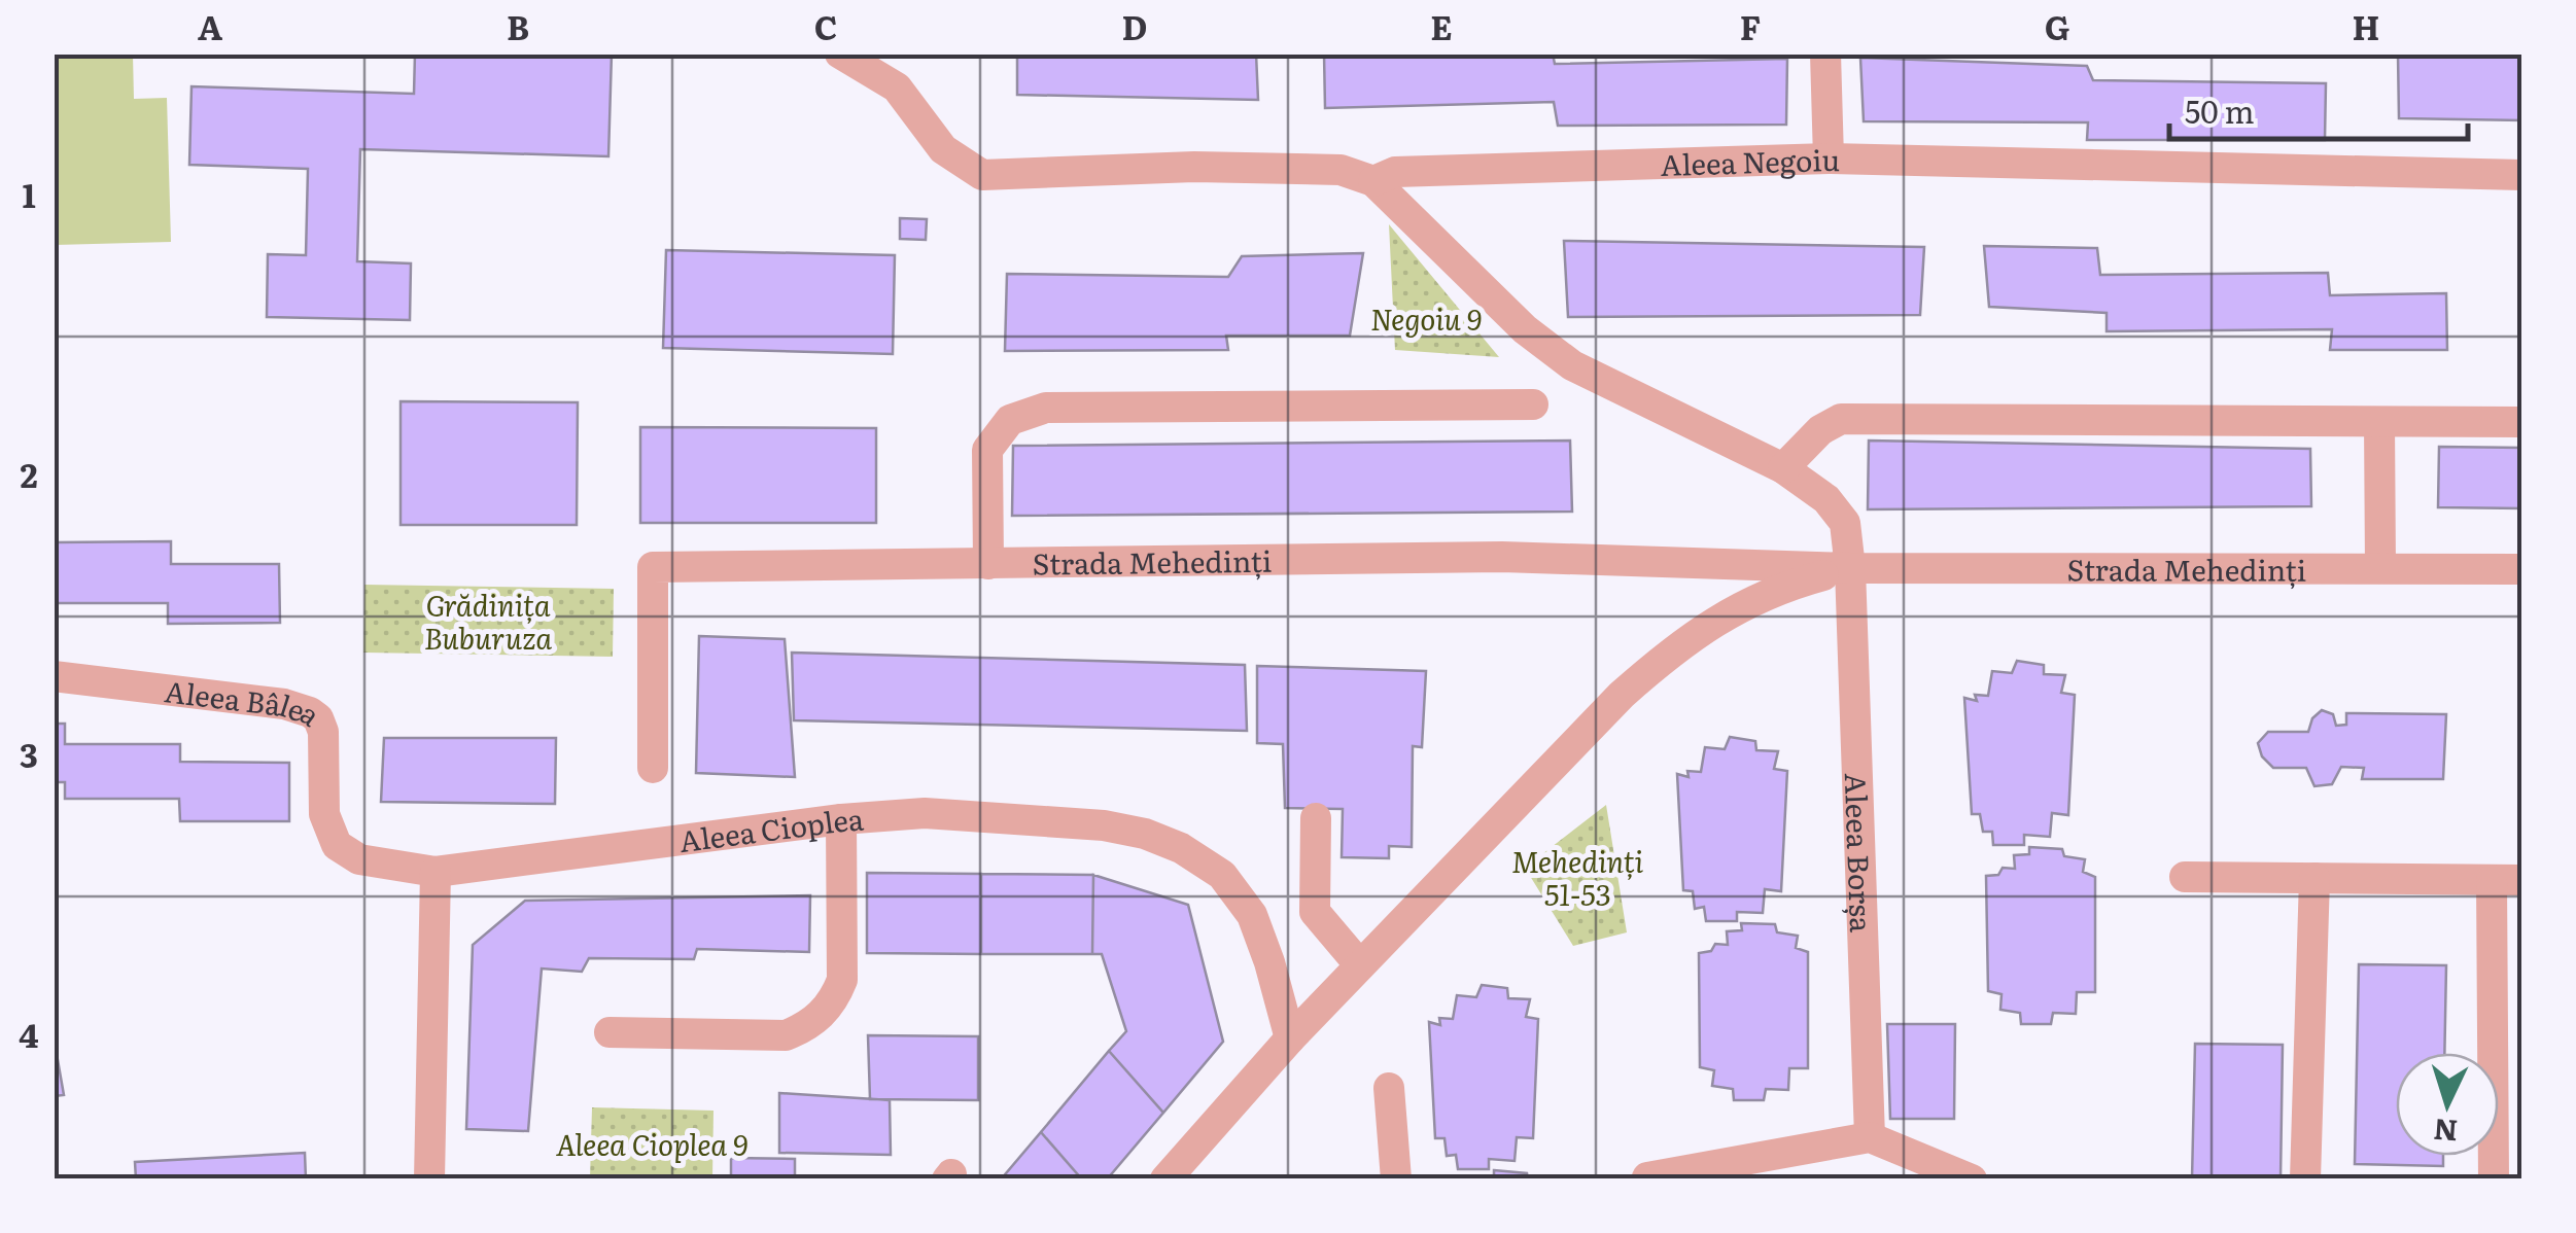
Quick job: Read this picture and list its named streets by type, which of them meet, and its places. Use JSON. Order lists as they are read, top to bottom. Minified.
{"streets":{"street":["Aleea Negoiu","Strada Mehedinți","Aleea Bâlea","Aleea Cioplea","Aleea Borșa"]},"crossings":[["Strada Mehedinți","Aleea Cioplea"],["Strada Mehedinți","Aleea Borșa"],["Aleea Bâlea","Aleea Cioplea"]],"parks":["Negoiu 9","Grădinița Buburuza","Mehedinți 51-53","Aleea Cioplea 9"],"scale_bar":"50 m","north":"bottom","grid":{"columns":["A","B","C","D","E","F","G","H"],"rows":["1","2","3","4"]}}
